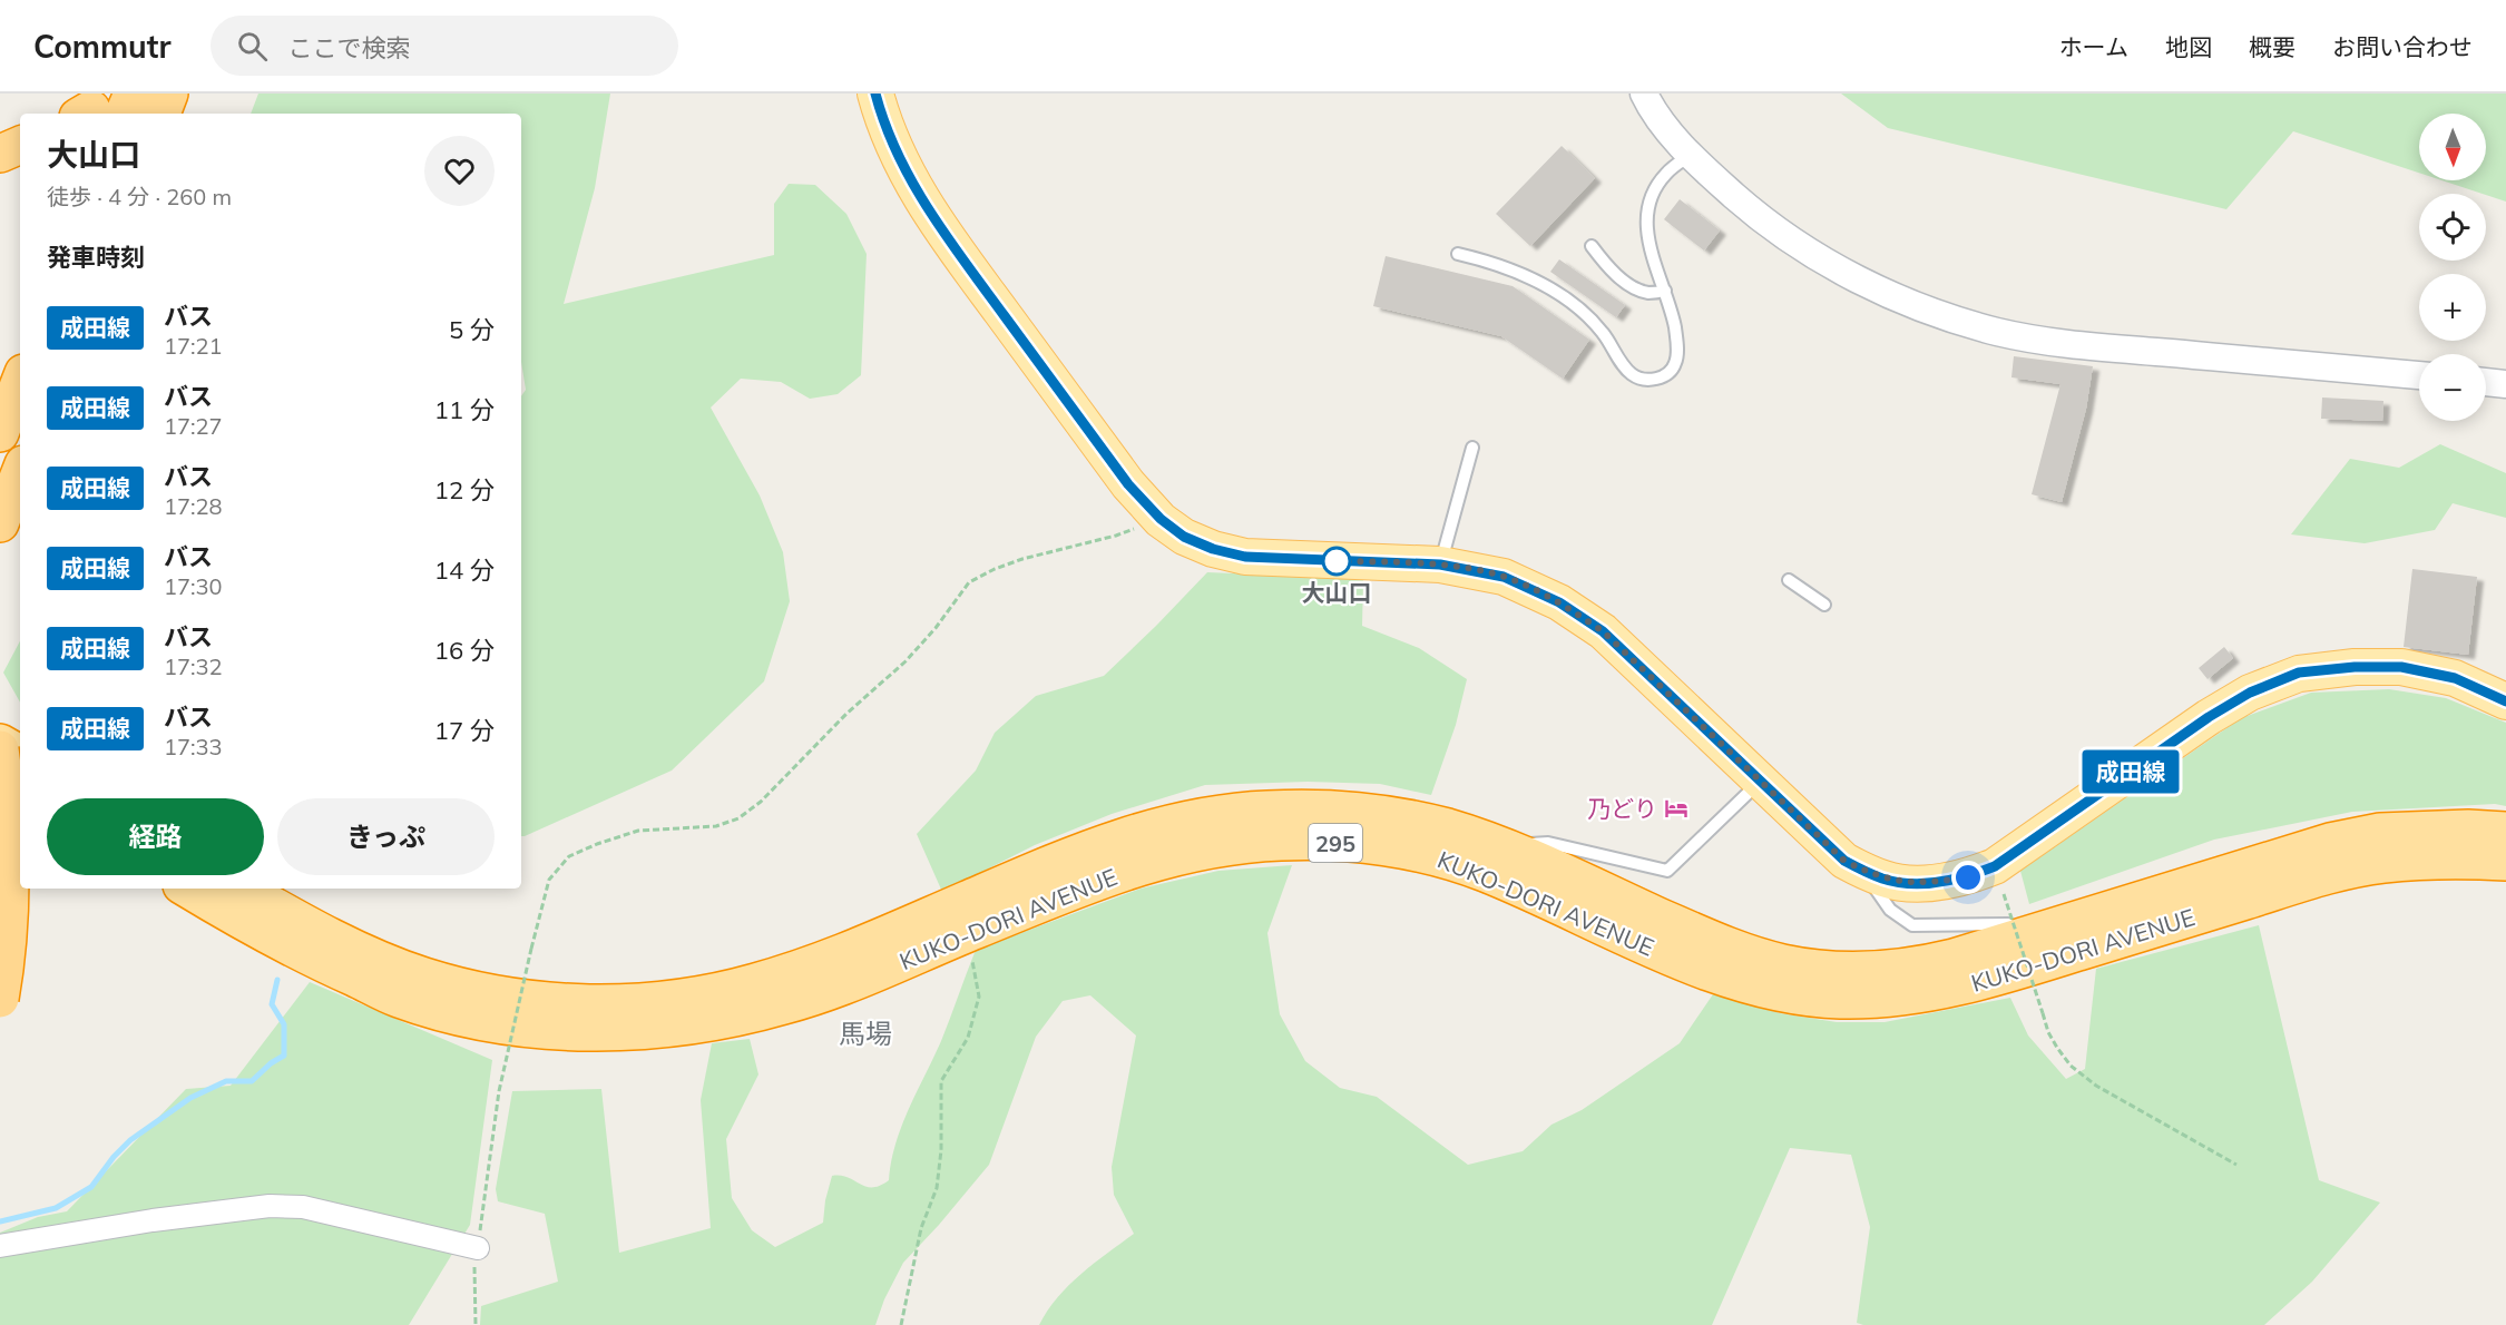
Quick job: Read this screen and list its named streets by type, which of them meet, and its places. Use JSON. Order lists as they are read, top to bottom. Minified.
{"streets":{"highway":["295","KUKO-DORI AVENUE"]},"districts":["馬場"],"places":{"other":["大山口"],"hotel":["乃どり"]},"lines":["bus line 成田線"],"north":"bottom","page":{"header":"Commutr","search":"ここで検索","nav":["ホーム","地図","概要","お問い合わせ"],"on_map":"成田線","map_buttons":["+","−"],"heading":[["大山口","徒歩 · 4 分 · 260 m"],"発車時刻"],"list":[{"mark":"成田線","name":"バス","note":"17:21","value":"5 分"},{"mark":"成田線","name":"バス","note":"17:27","value":"11 分"},{"mark":"成田線","name":"バス","note":"17:28","value":"12 分"},{"mark":"成田線","name":"バス","note":"17:30","value":"14 分"},{"mark":"成田線","name":"バス","note":"17:32","value":"16 分"},{"mark":"成田線","name":"バス","note":"17:33","value":"17 分"}],"buttons":["経路","きっぷ"]}}
